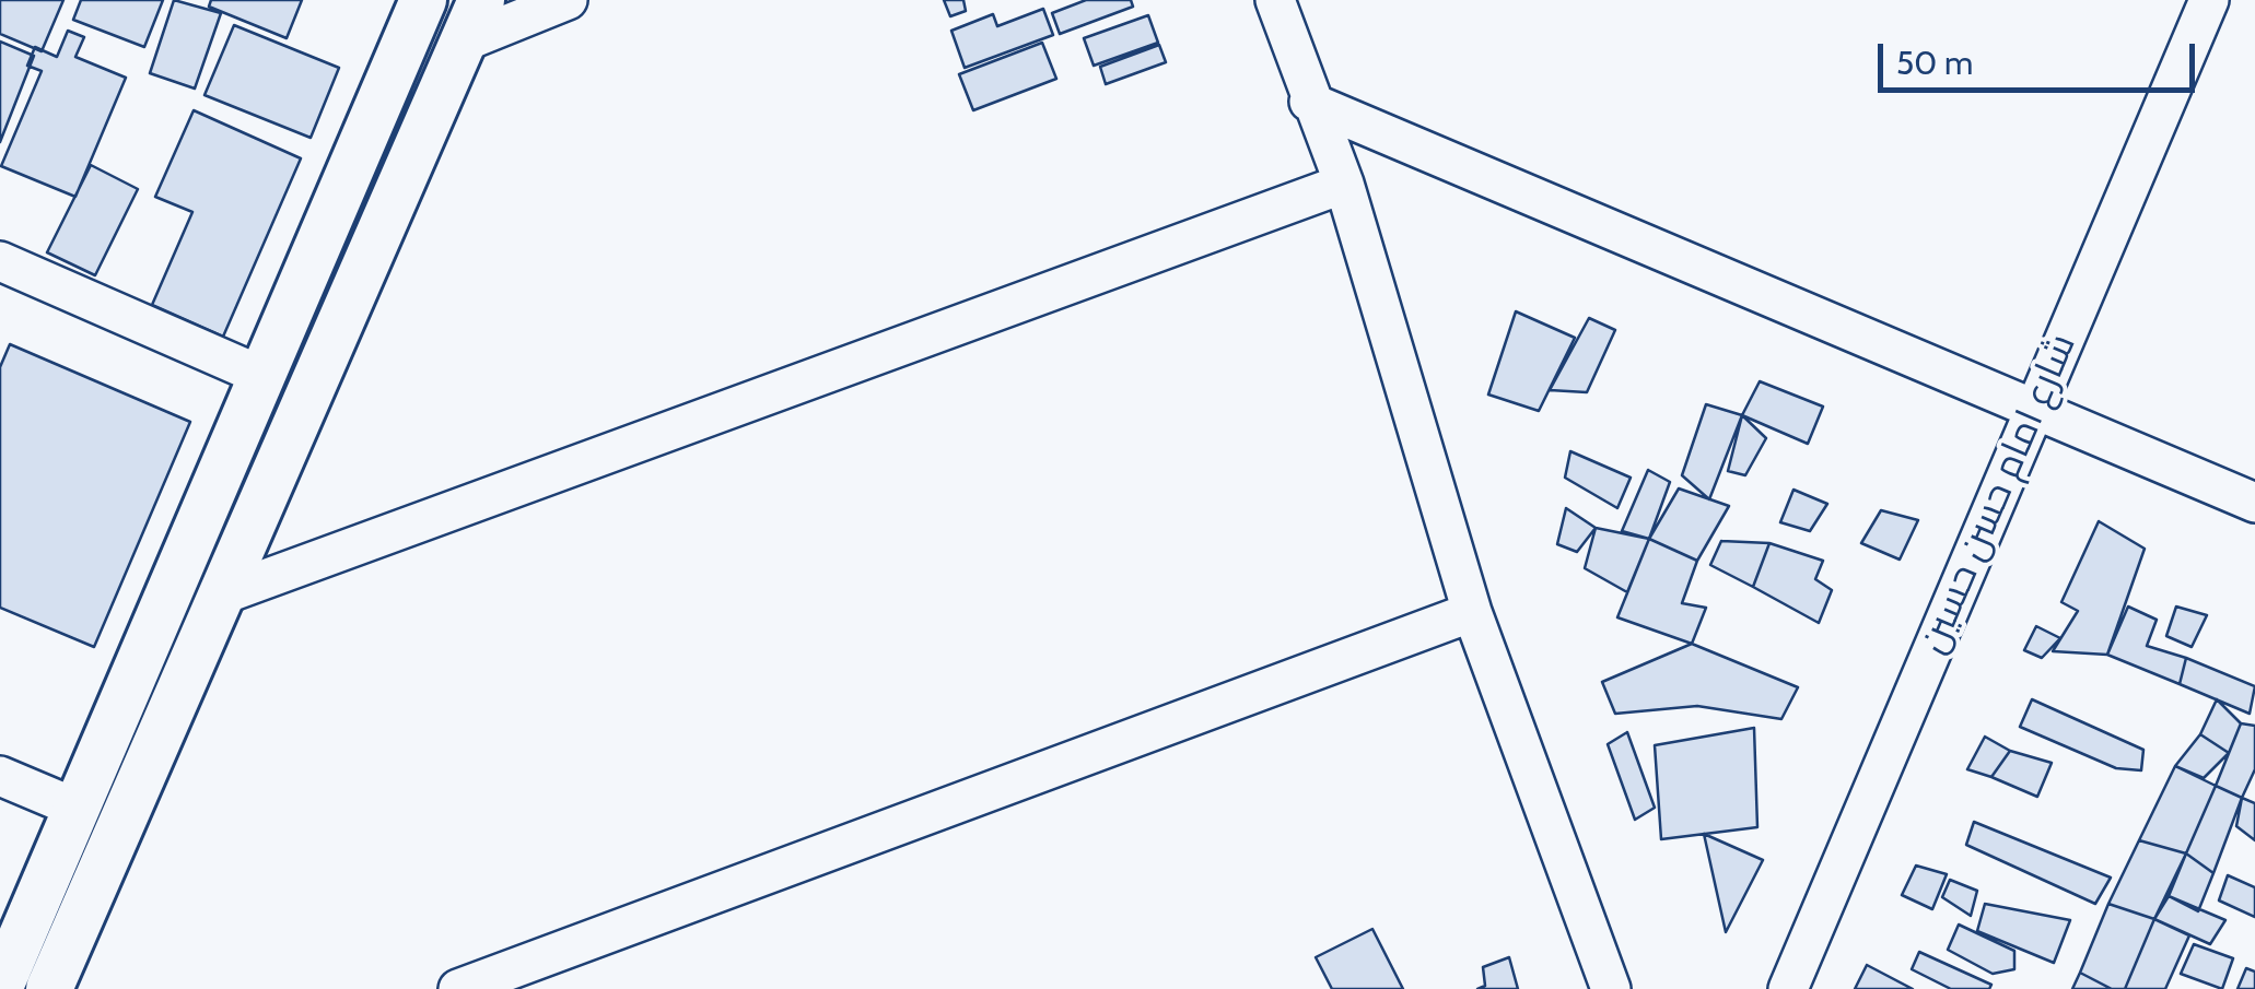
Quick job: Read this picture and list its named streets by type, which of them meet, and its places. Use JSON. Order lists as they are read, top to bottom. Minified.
{"streets":{"street":["شارع امام حسن حسين"]},"scale_bar":"50 m"}
